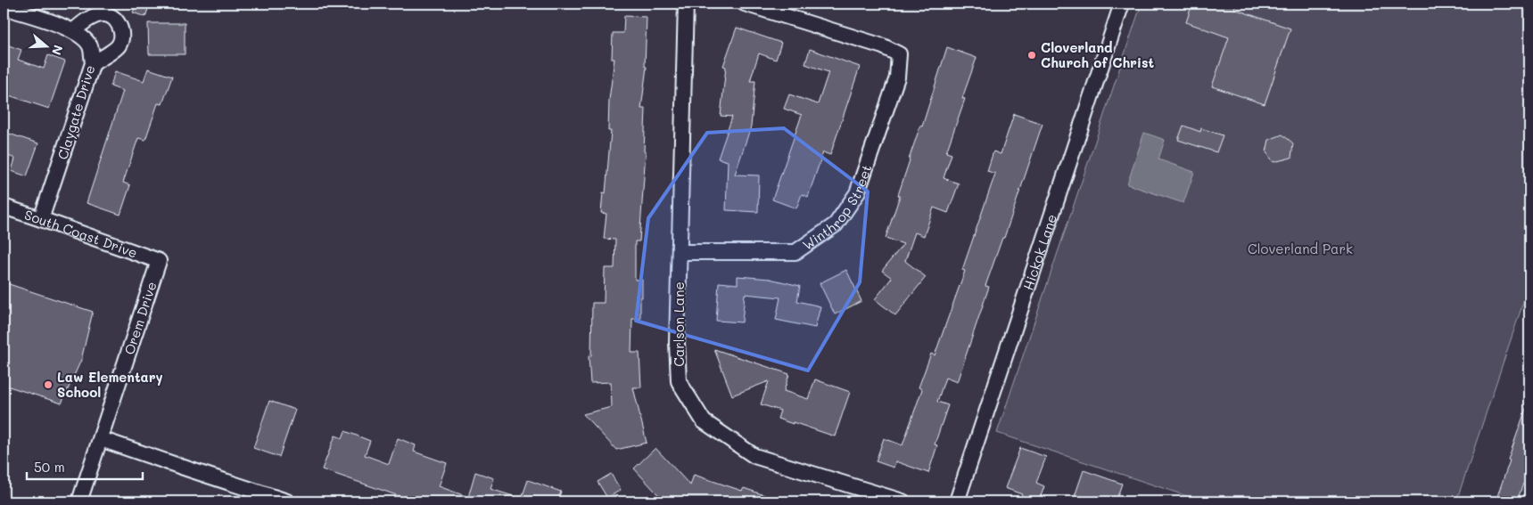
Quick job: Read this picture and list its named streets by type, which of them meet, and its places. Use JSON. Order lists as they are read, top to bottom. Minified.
{"streets":{"street":["Claygate Drive","Winthrop Street","South Coast Drive","Hickok Lane","Orem Drive","Carlson Lane"]},"crossings":[["Claygate Drive","South Coast Drive"],["Winthrop Street","Carlson Lane"],["South Coast Drive","Orem Drive"]],"parks":["Cloverland Park"],"places":["Cloverland Church of Christ","Law Elementary School"],"scale_bar":"50 m","north":"right"}
